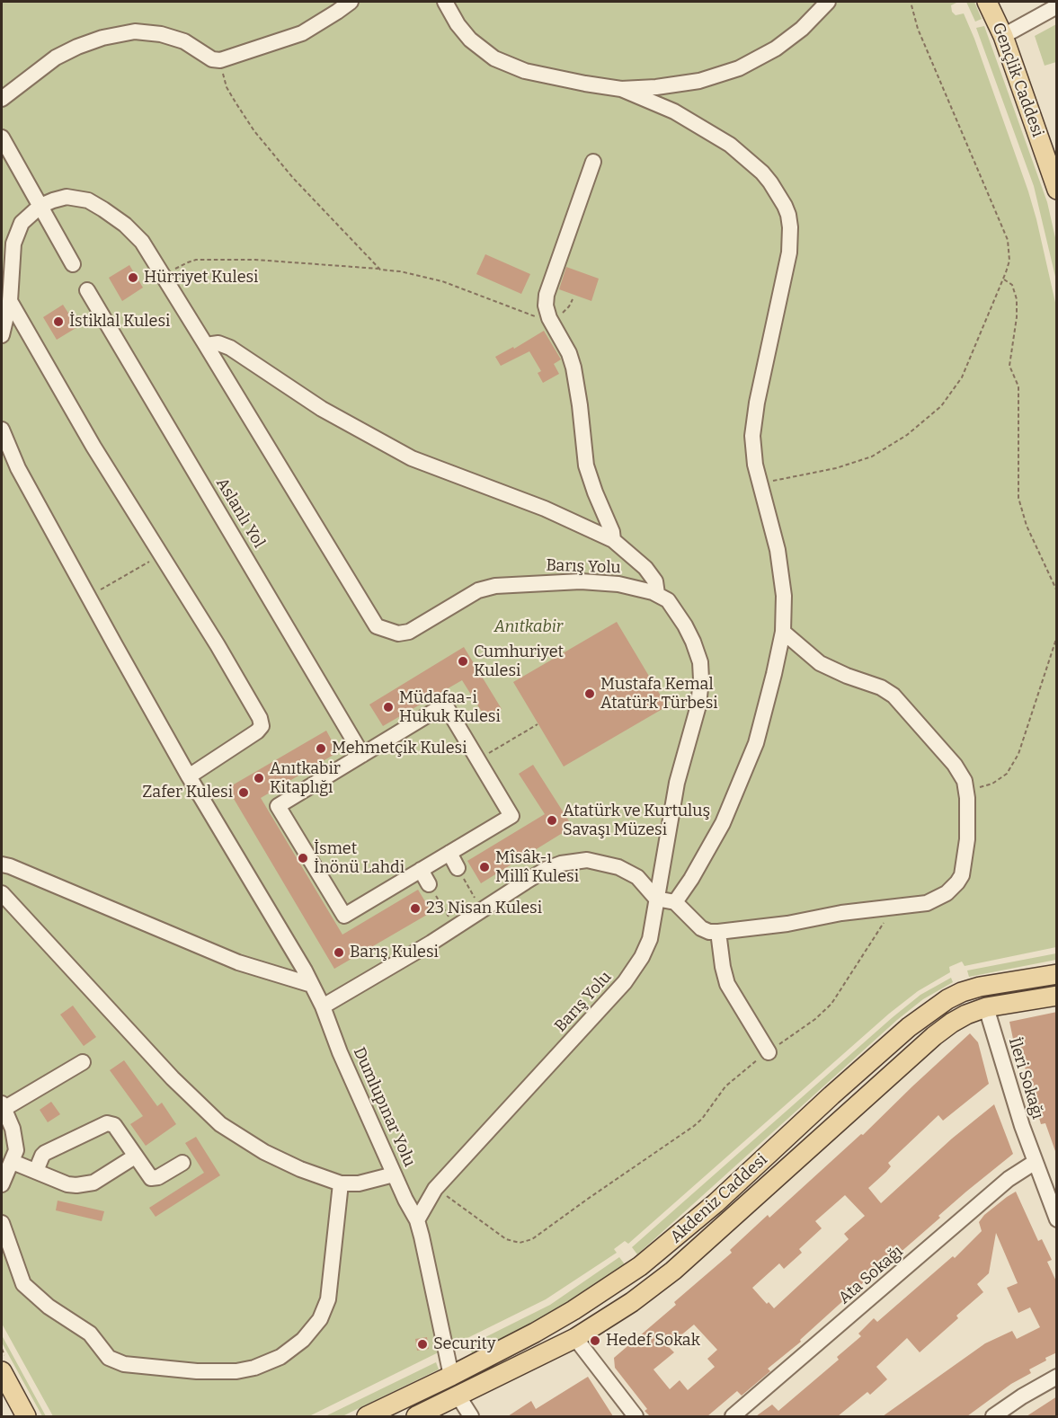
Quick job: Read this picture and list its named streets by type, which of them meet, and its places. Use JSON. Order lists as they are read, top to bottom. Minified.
{"streets":{"main road":["Gençlik Caddesi","Akdeniz Caddesi"],"street":["Aslanlı Yol","Barış Yolu","İleri Sokağı","Dumlupınar Yolu","Ata Sokağı"]},"crossings":[["Barış Yolu","Dumlupınar Yolu"],["İleri Sokağı","Akdeniz Caddesi"],["İleri Sokağı","Ata Sokağı"],["Dumlupınar Yolu","Akdeniz Caddesi"]],"parks":["Anıtkabir"],"places":["Hürriyet Kulesi","İstiklal Kulesi","Cumhuriyet Kulesi","Mustafa Kemal Atatürk Türbesi","Müdafaa-i Hukuk Kulesi","Mehmetçik Kulesi","Anıtkabir Kitaplığı","Zafer Kulesi","Atatürk ve Kurtuluş Savaşı Müzesi","İsmet İnönü Lahdi","Mîsâk-ı Millî Kulesi","23 Nisan Kulesi","Barış Kulesi","Hedef Sokak","Security"]}
